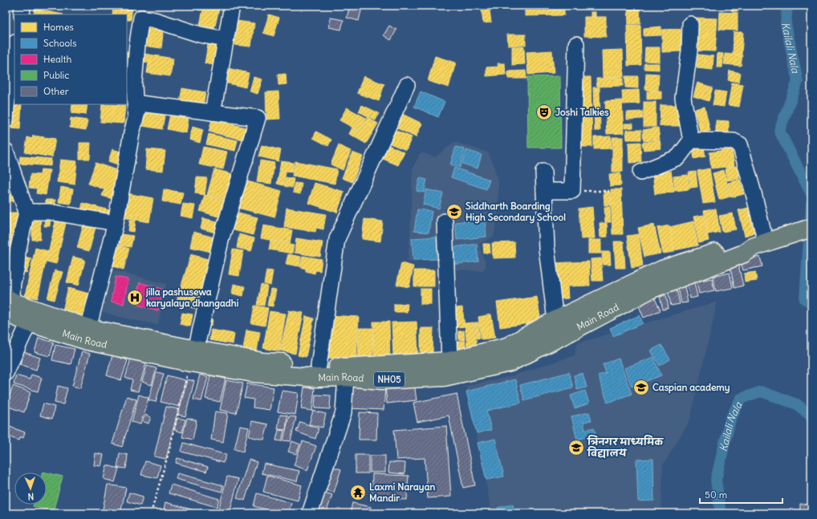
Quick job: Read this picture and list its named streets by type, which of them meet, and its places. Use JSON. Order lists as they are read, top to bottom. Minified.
{"streets":{"main road":["Main Road","NH05"]},"crossings":[["Main Road","NH05"]],"water":["Kailali Nala"],"places":{"theatre":["Joshi Talkies"],"school or university":["Siddharth Boarding High Secondary School","Caspian academy","त्रिनगर माध्यमिक विद्यालय"],"hospital":["jilla pashusewa karyalaya dhangadhi"],"temple":["Laxmi Narayan Mandir"]},"legend":["Homes","Schools","Health","Public","Other"],"scale_bar":"50 m","north":"bottom"}
